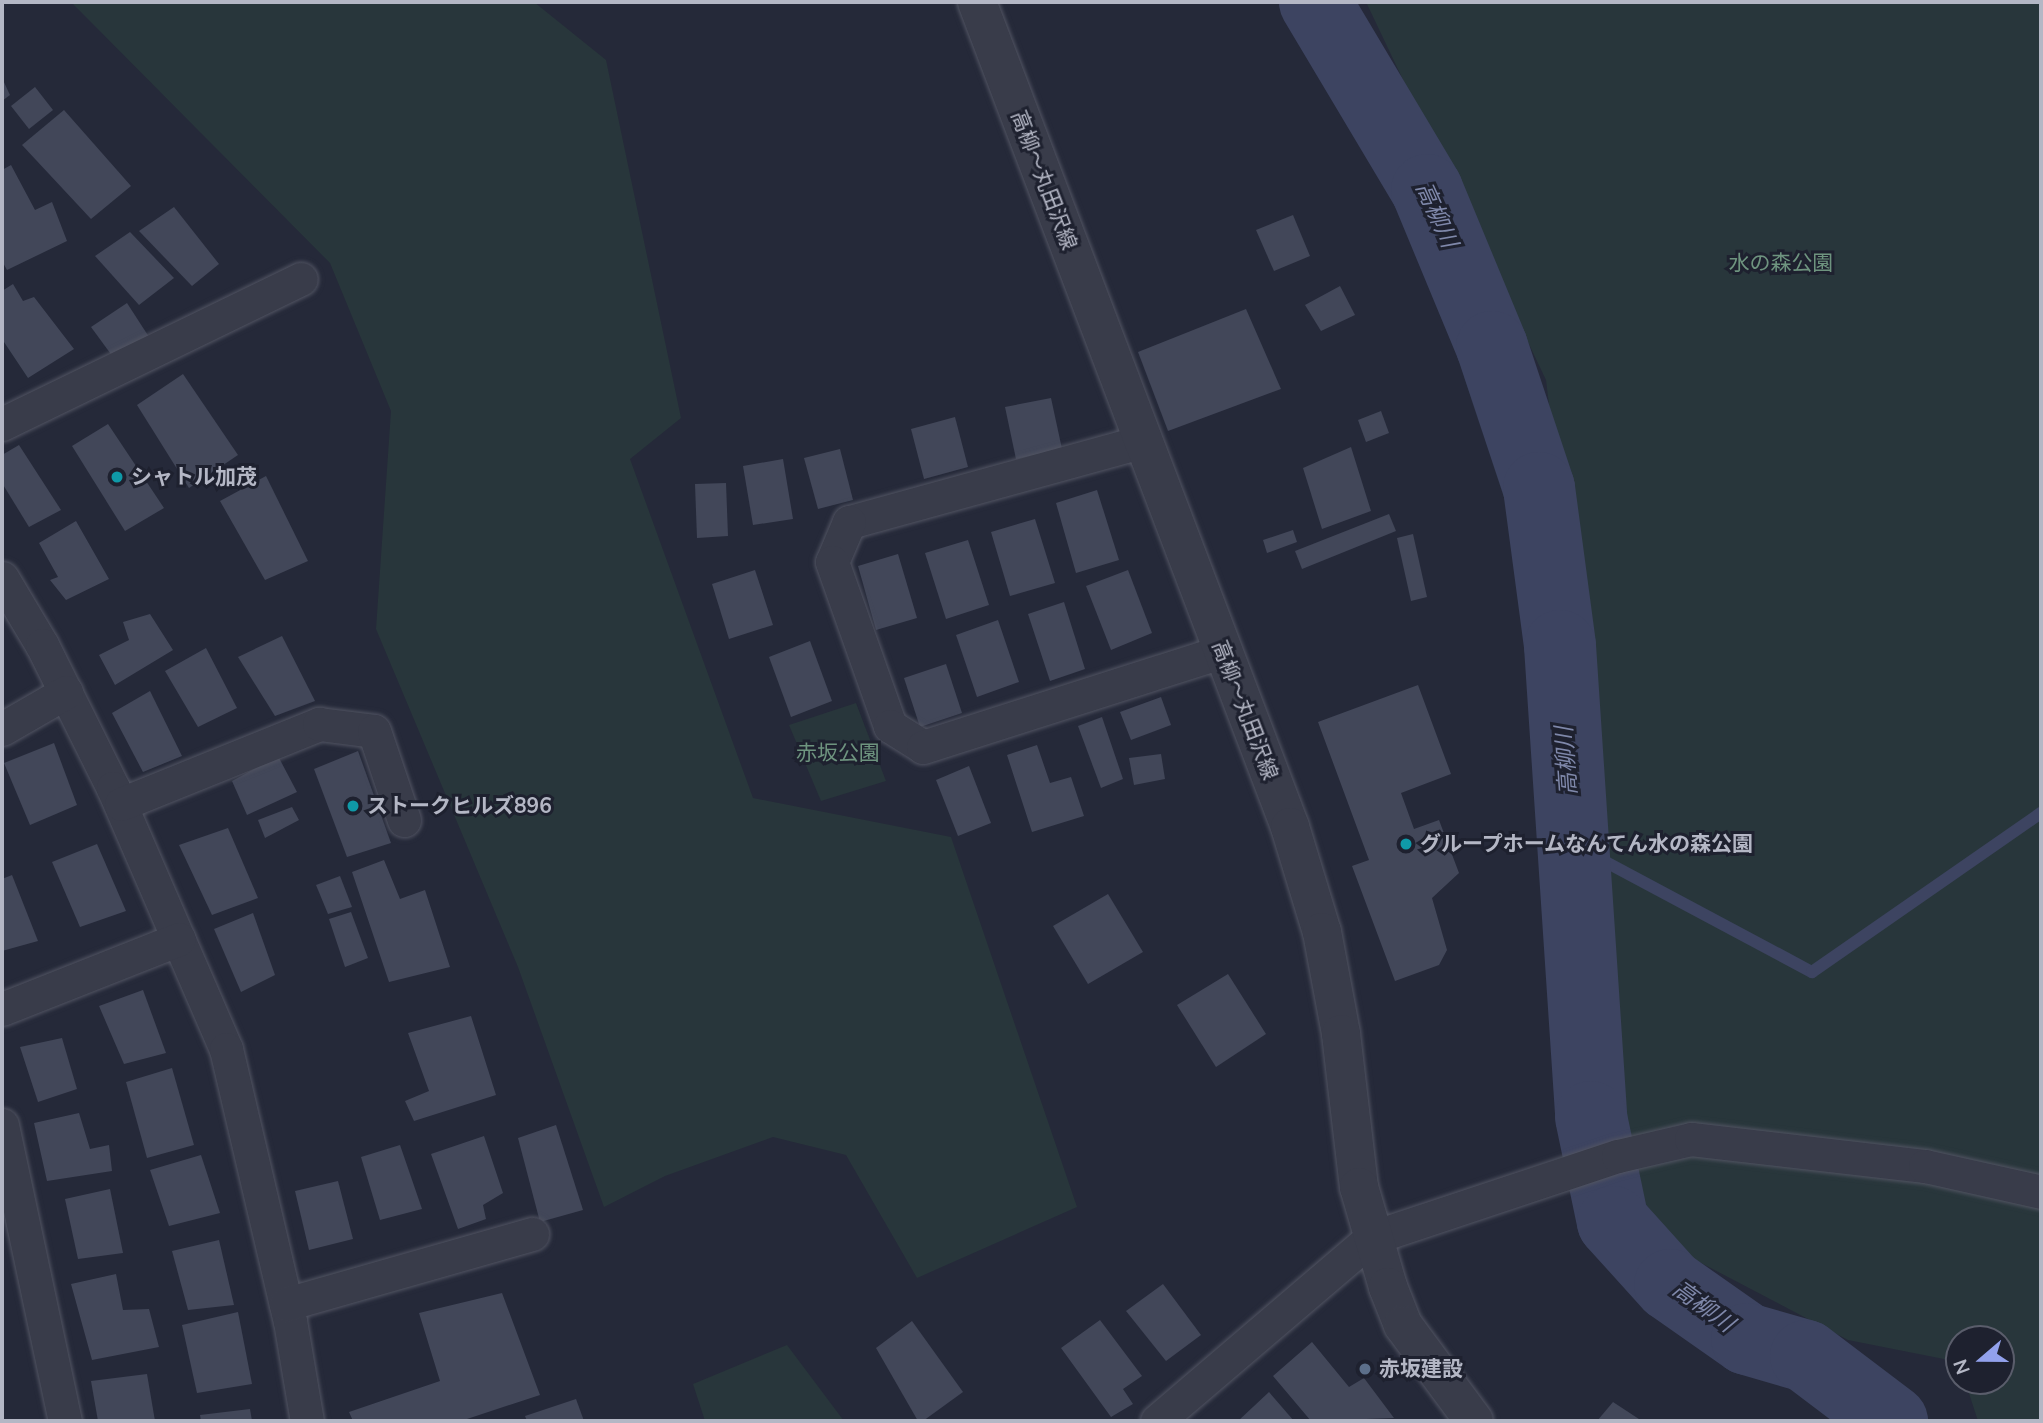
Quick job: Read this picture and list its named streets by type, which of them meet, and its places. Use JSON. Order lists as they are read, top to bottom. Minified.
{"streets":{"street":["高柳～丸田沢線"]},"water":["高柳川"],"parks":["水の森公園","赤坂公園"],"places":["シャトル加茂","ストークヒルズ896","グループホームなんてん水の森公園","赤坂建設"],"north":"left"}
